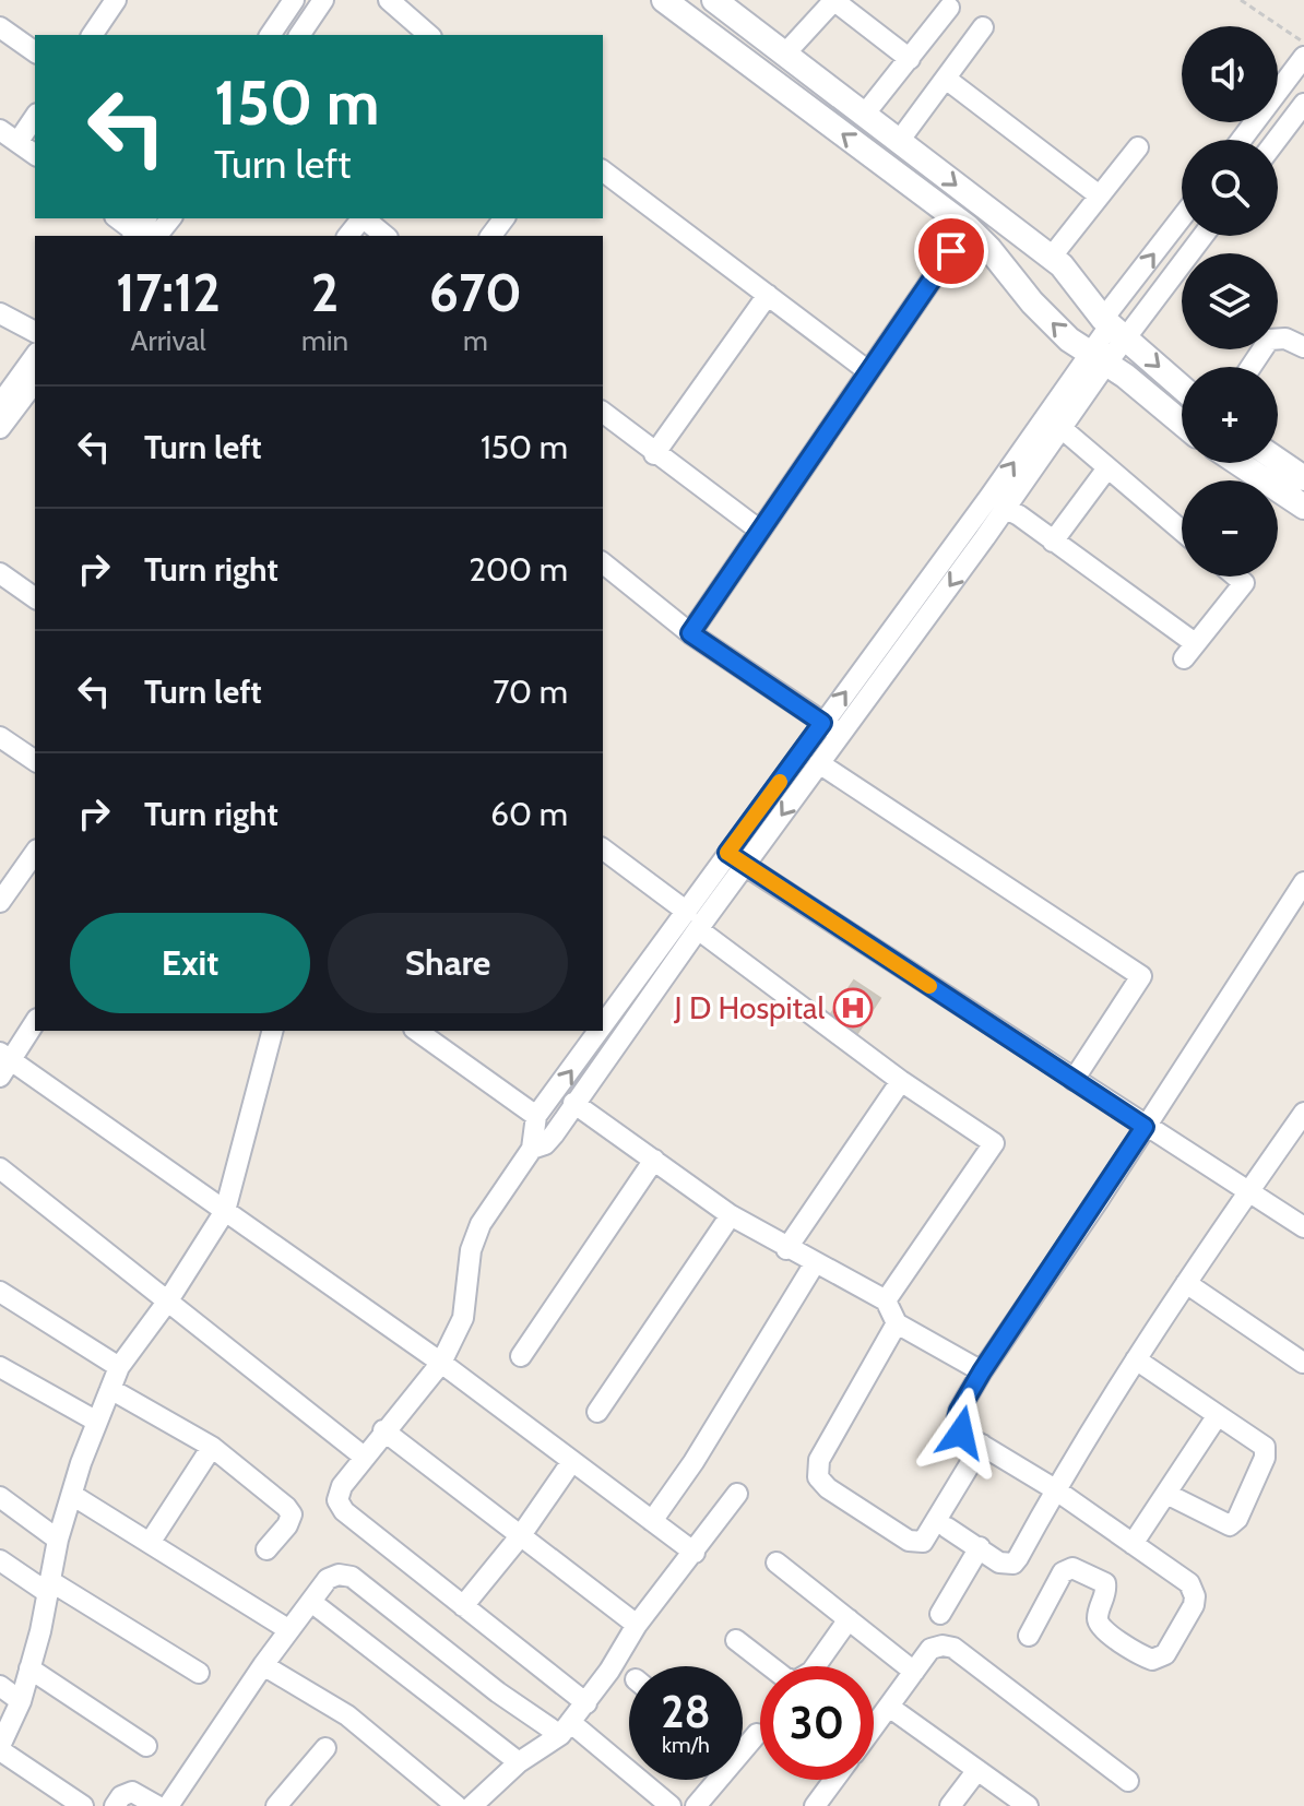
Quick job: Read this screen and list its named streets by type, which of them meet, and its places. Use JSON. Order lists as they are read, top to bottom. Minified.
{"places":{"hospital":["J D Hospital"]},"page":{"map_buttons":["+","−"],"turn":["150 m","Turn left"],"eta":["17:12","Arrival","2","min","670","m"],"list":[{"name":"Turn left","value":"150 m"},{"name":"Turn right","value":"200 m"},{"name":"Turn left","value":"70 m"},{"name":"Turn right","value":"60 m"}],"buttons":["Exit","Share"],"speed":"28 km/h","limit":"30"}}
